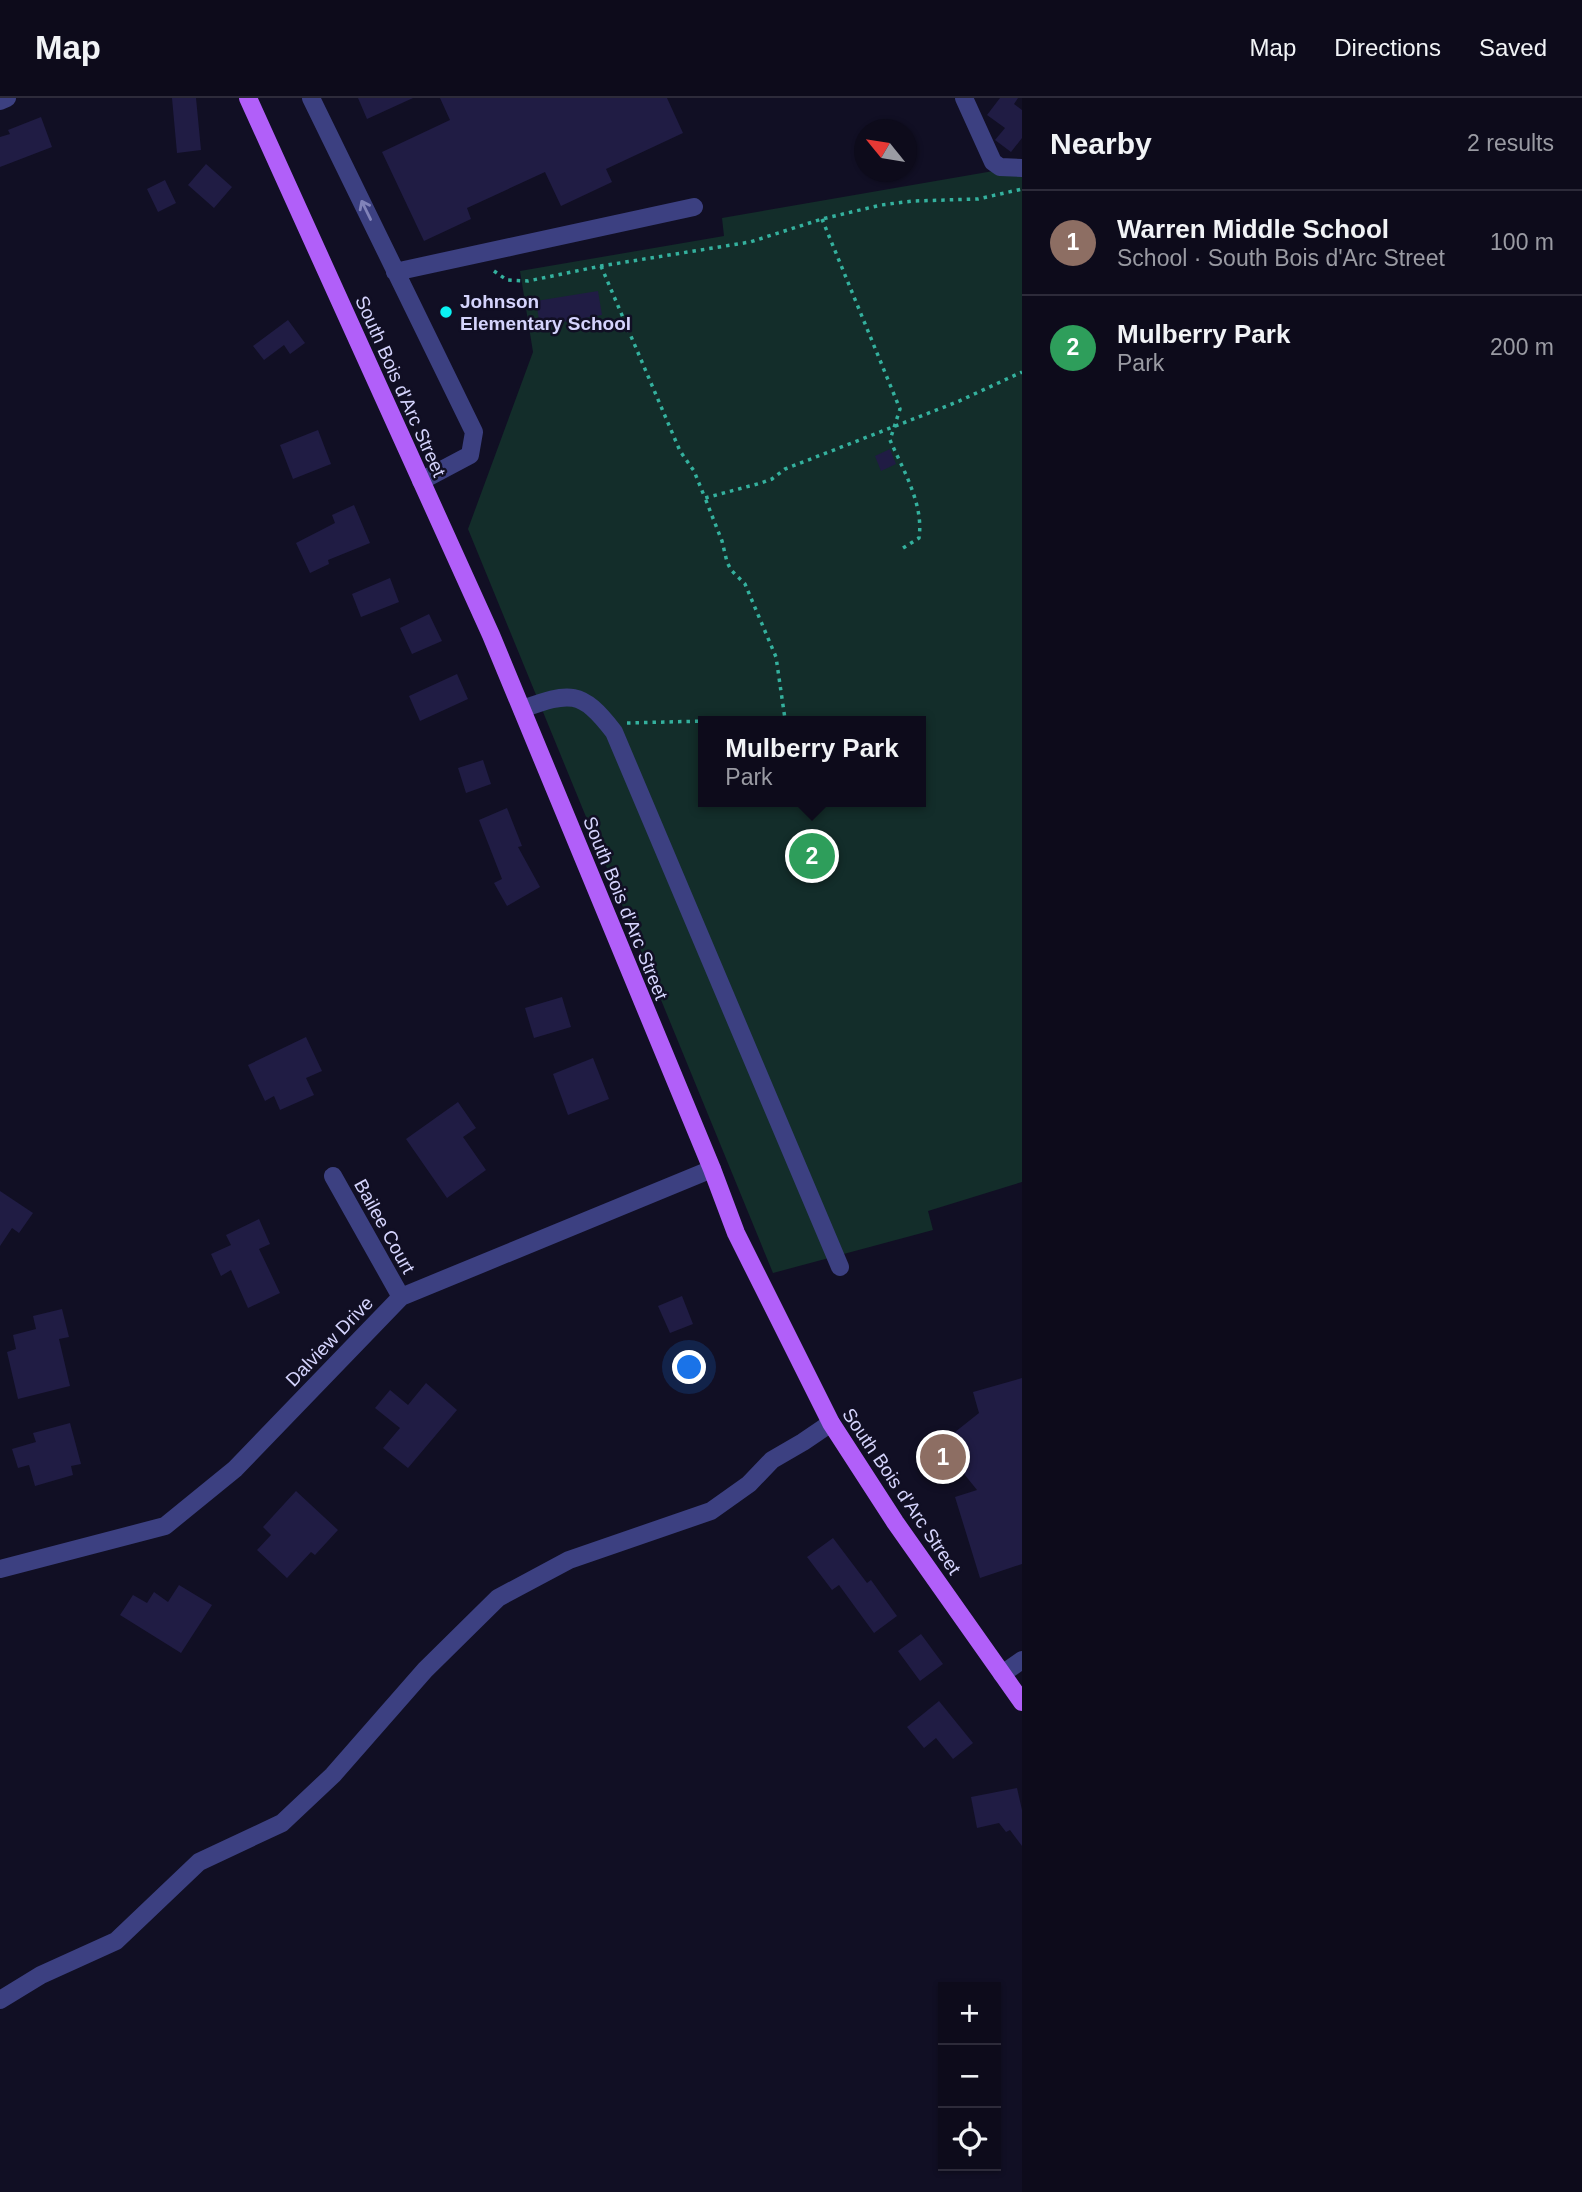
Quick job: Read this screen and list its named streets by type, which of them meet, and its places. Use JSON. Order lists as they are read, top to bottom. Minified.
{"streets":{"main road":["South Bois d'Arc Street"],"street":["Bailee Court","Dalview Drive"]},"crossings":[["South Bois d'Arc Street","Dalview Drive"],["Bailee Court","Dalview Drive"]],"places":["Johnson Elementary School"],"north":"top left","page":{"header":"Map","nav":["Map","Directions","Saved"],"heading":["Nearby","2 results"],"list":[{"mark":"1","name":"Warren Middle School","note":"School · South Bois d'Arc Street","value":"100 m"},{"mark":"2","name":"Mulberry Park","note":"Park","value":"200 m"}],"popup":["Mulberry Park","Park"],"pins":["2","1"],"map_buttons":["+","−"]}}
